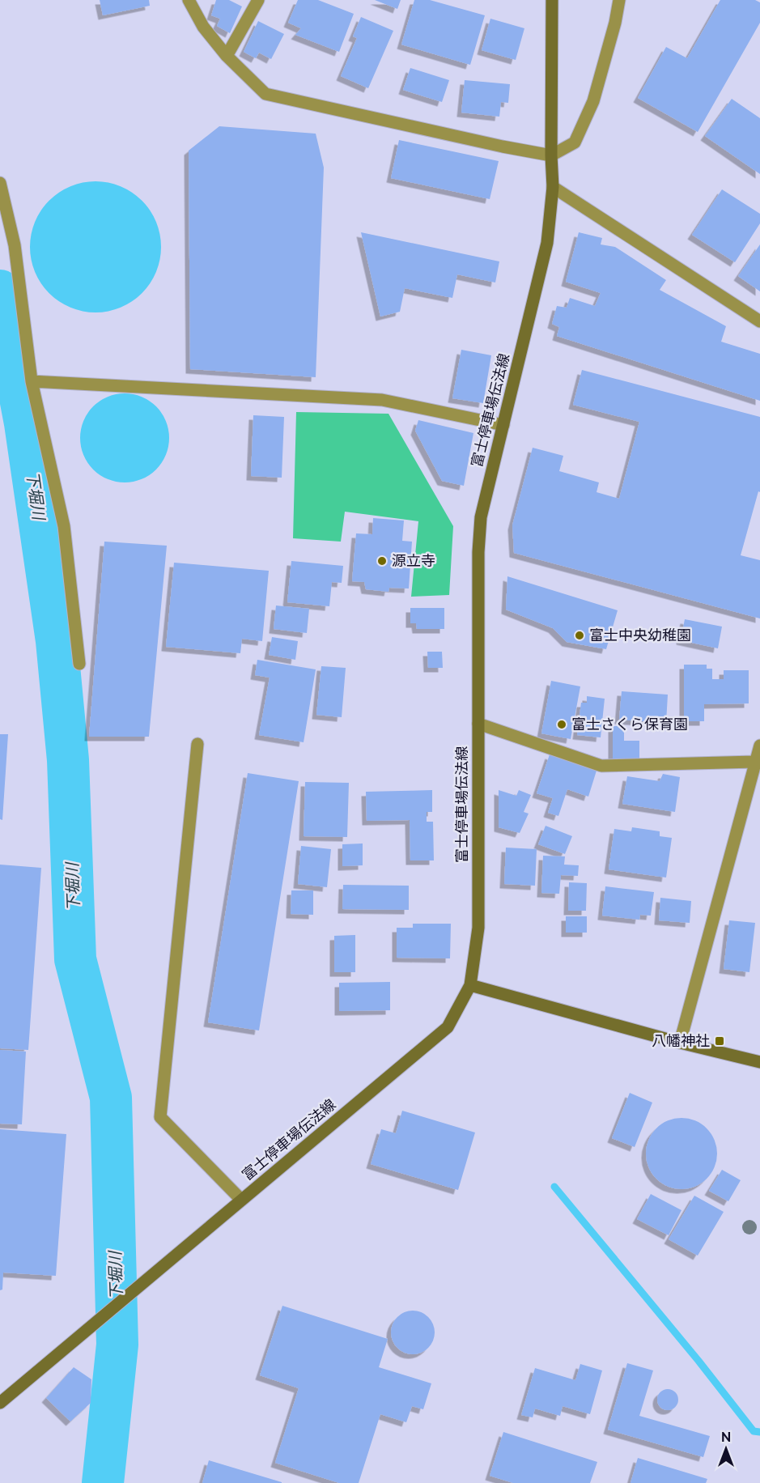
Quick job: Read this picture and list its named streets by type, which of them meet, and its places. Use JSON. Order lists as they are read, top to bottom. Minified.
{"streets":{"main road":["富士停車場伝法線"]},"water":["下堀川"],"places":{"other":["源立寺","富士中央幼稚園","富士さくら保育園"],"transit":["八幡神社"]},"north":"top"}
